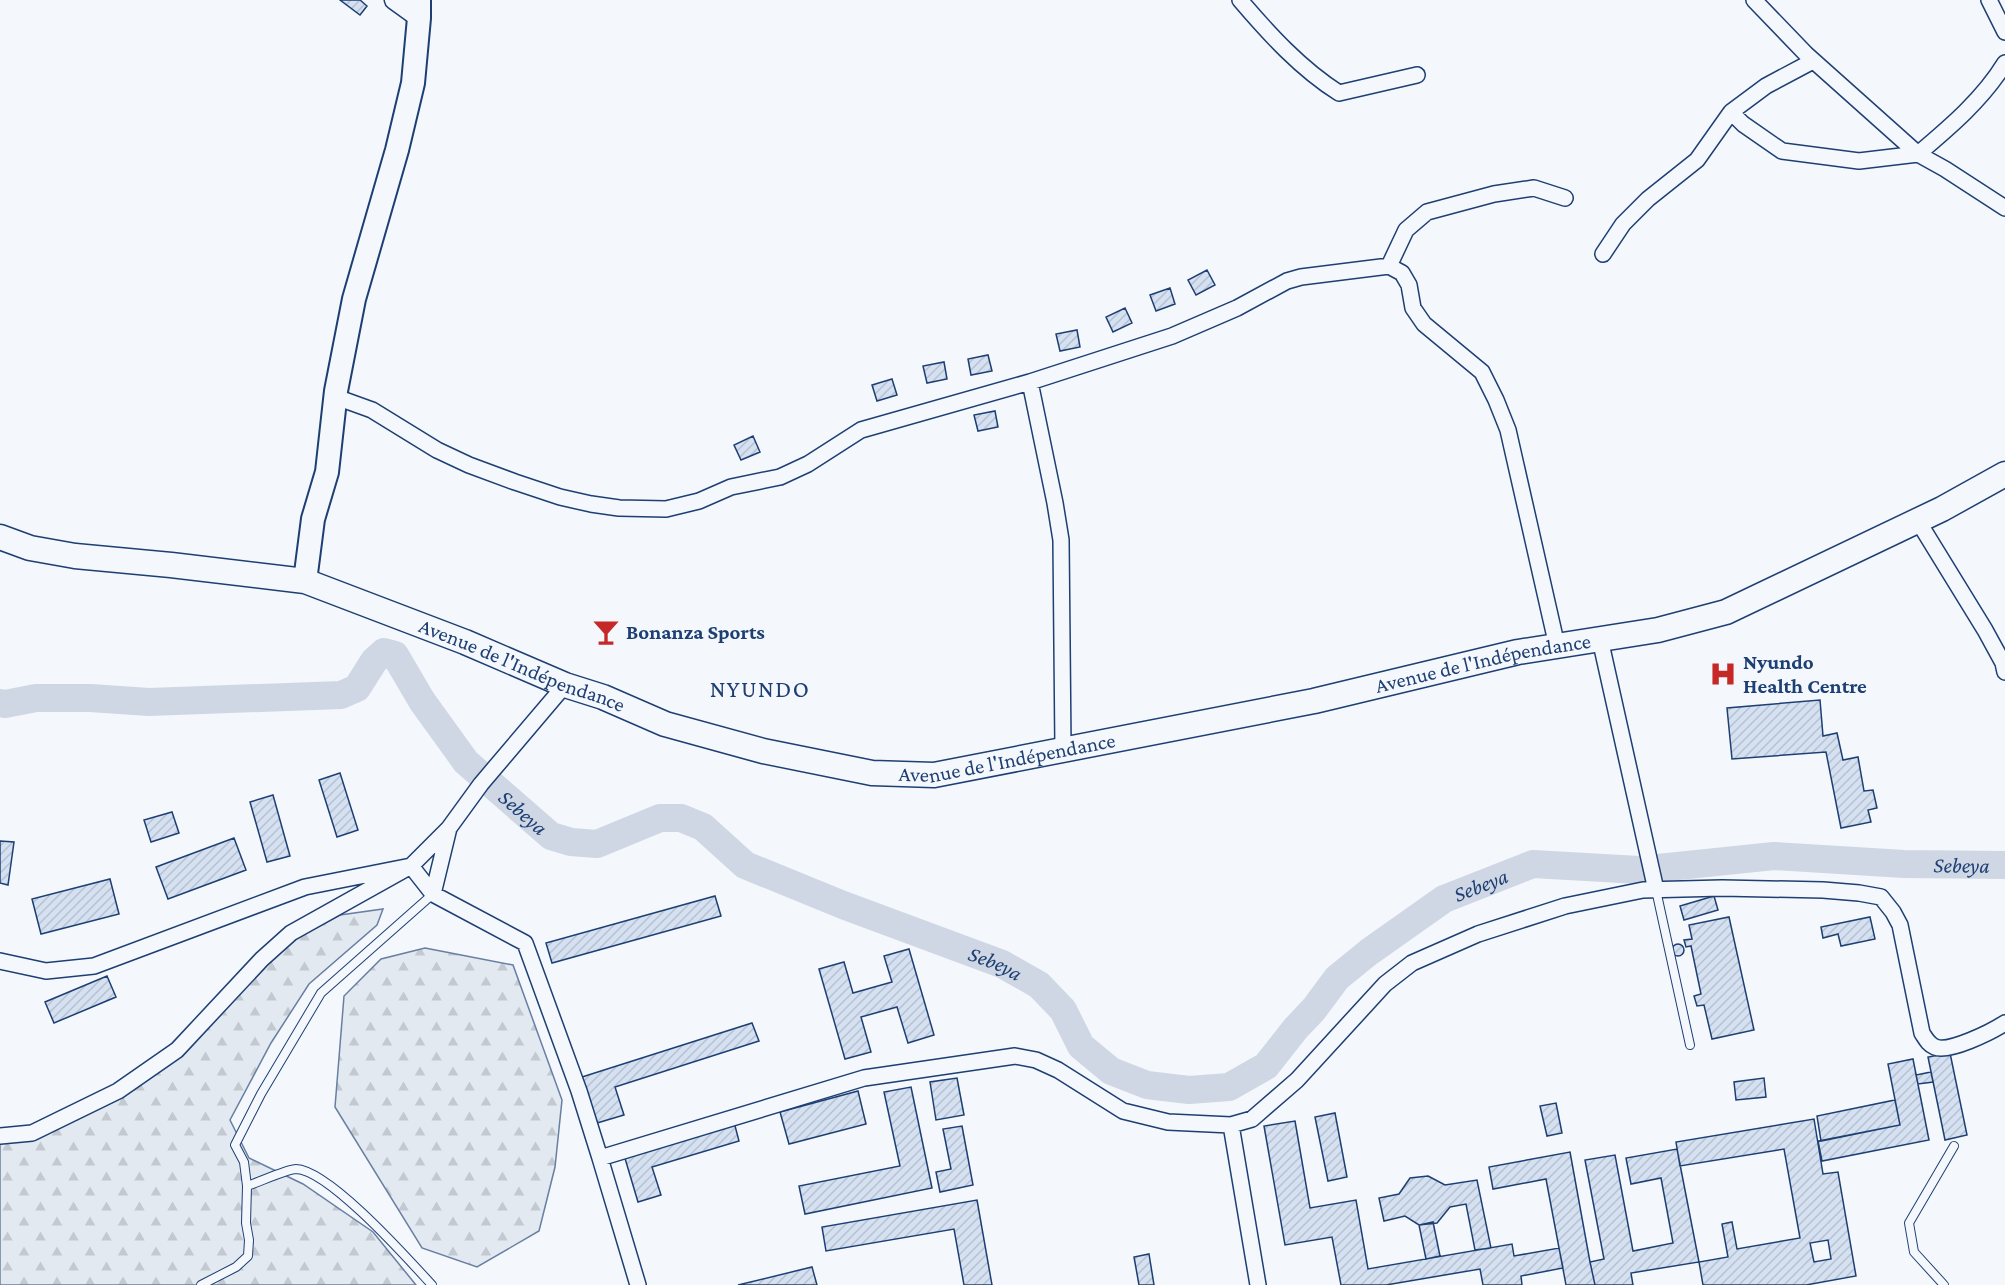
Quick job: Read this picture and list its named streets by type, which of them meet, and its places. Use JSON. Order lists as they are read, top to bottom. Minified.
{"streets":{"highway":["Avenue de l'Indépendance"]},"districts":["NYUNDO"],"water":["Sebeya"],"places":{"bar":["Bonanza Sports"],"hospital":["Nyundo Health Centre"]}}
